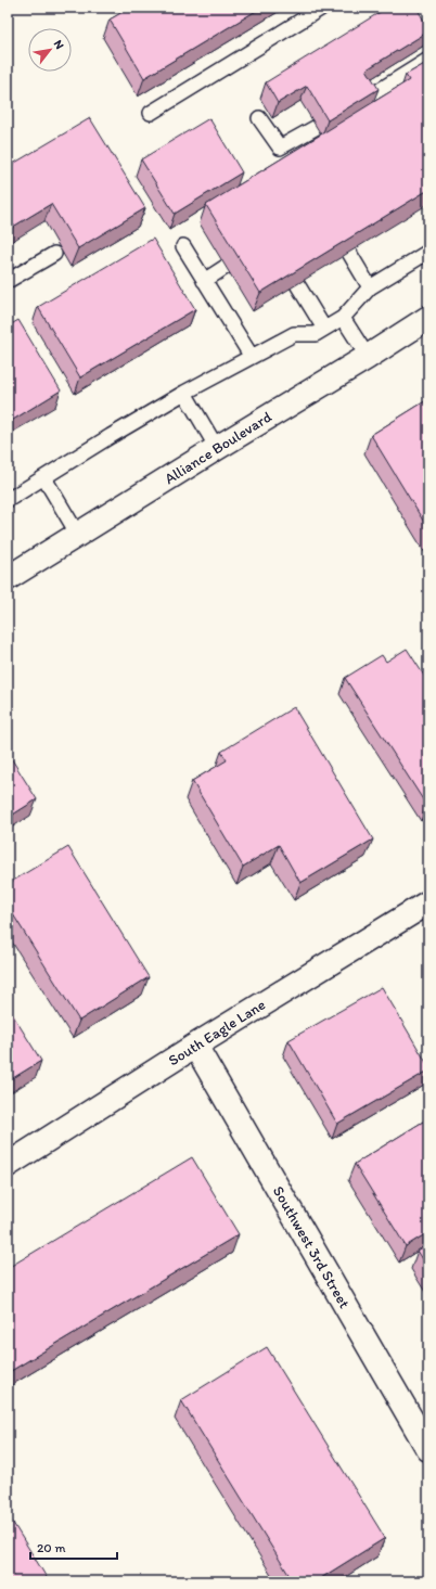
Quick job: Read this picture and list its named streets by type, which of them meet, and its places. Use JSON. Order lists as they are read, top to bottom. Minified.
{"streets":{"street":["Alliance Boulevard","South Eagle Lane","Southwest 3rd Street"]},"crossings":[["South Eagle Lane","Southwest 3rd Street"]],"scale_bar":"20 m","north":"top right"}
